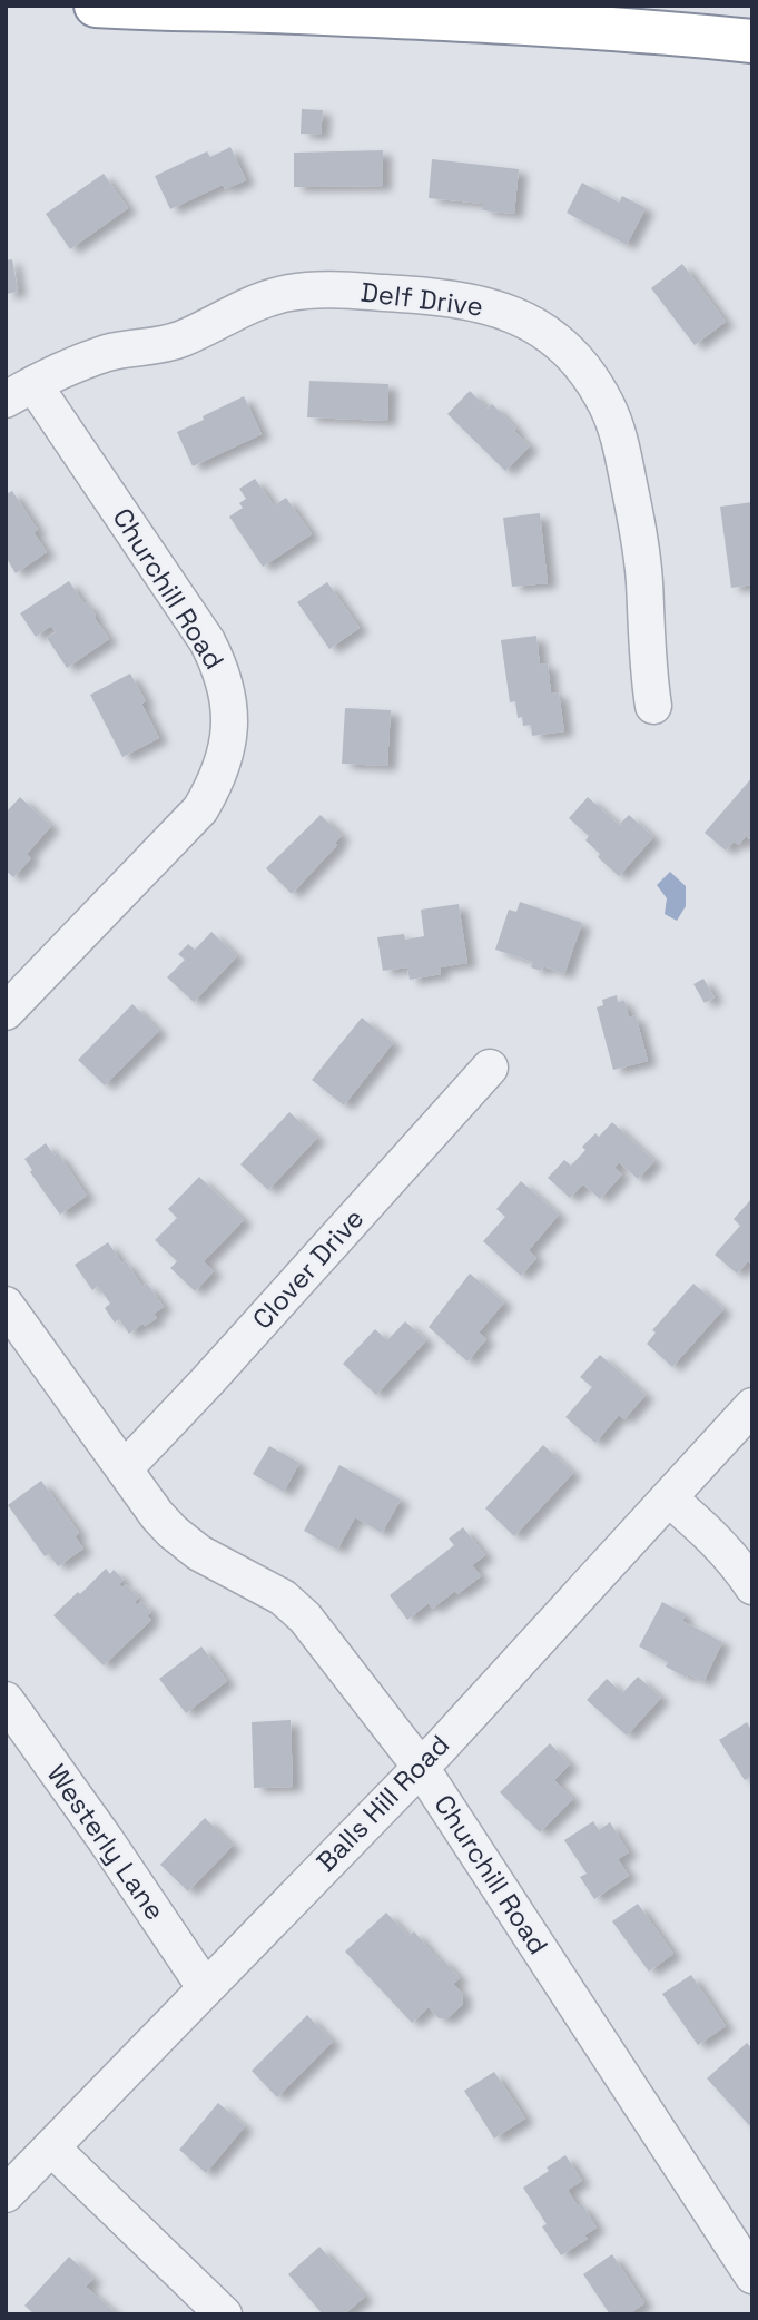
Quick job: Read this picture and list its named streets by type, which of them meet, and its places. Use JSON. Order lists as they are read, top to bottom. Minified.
{"streets":{"street":["Delf Drive","Churchill Road","Clover Drive","Balls Hill Road","Westerly Lane"]},"crossings":[["Delf Drive","Churchill Road"],["Churchill Road","Clover Drive"],["Churchill Road","Balls Hill Road"],["Balls Hill Road","Westerly Lane"]]}
